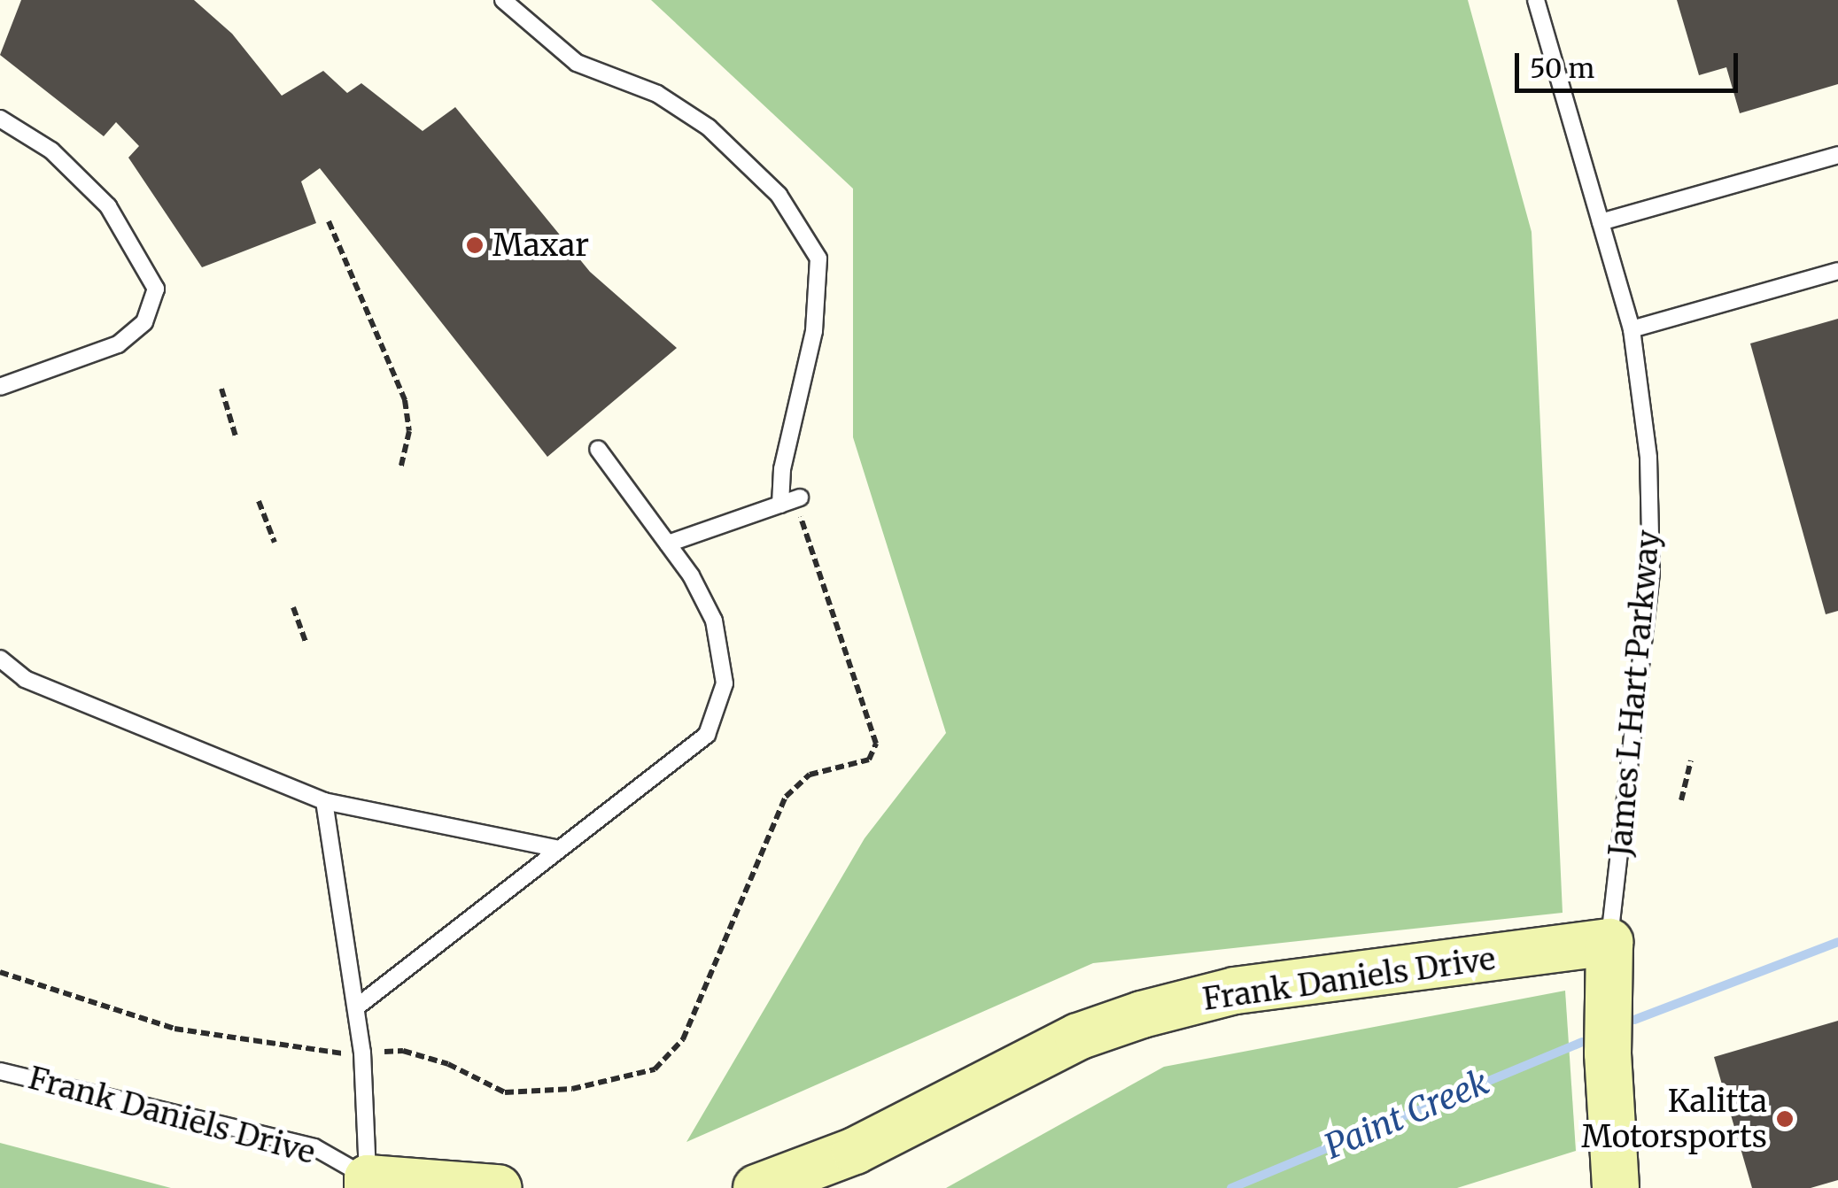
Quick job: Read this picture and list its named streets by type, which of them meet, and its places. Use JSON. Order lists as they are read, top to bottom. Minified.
{"streets":{"street":["James L Hart Parkway","Frank Daniels Drive"]},"crossings":[["James L Hart Parkway","Frank Daniels Drive"]],"water":["Paint Creek"],"places":["Maxar","Kalitta Motorsports"],"scale_bar":"50 m"}
